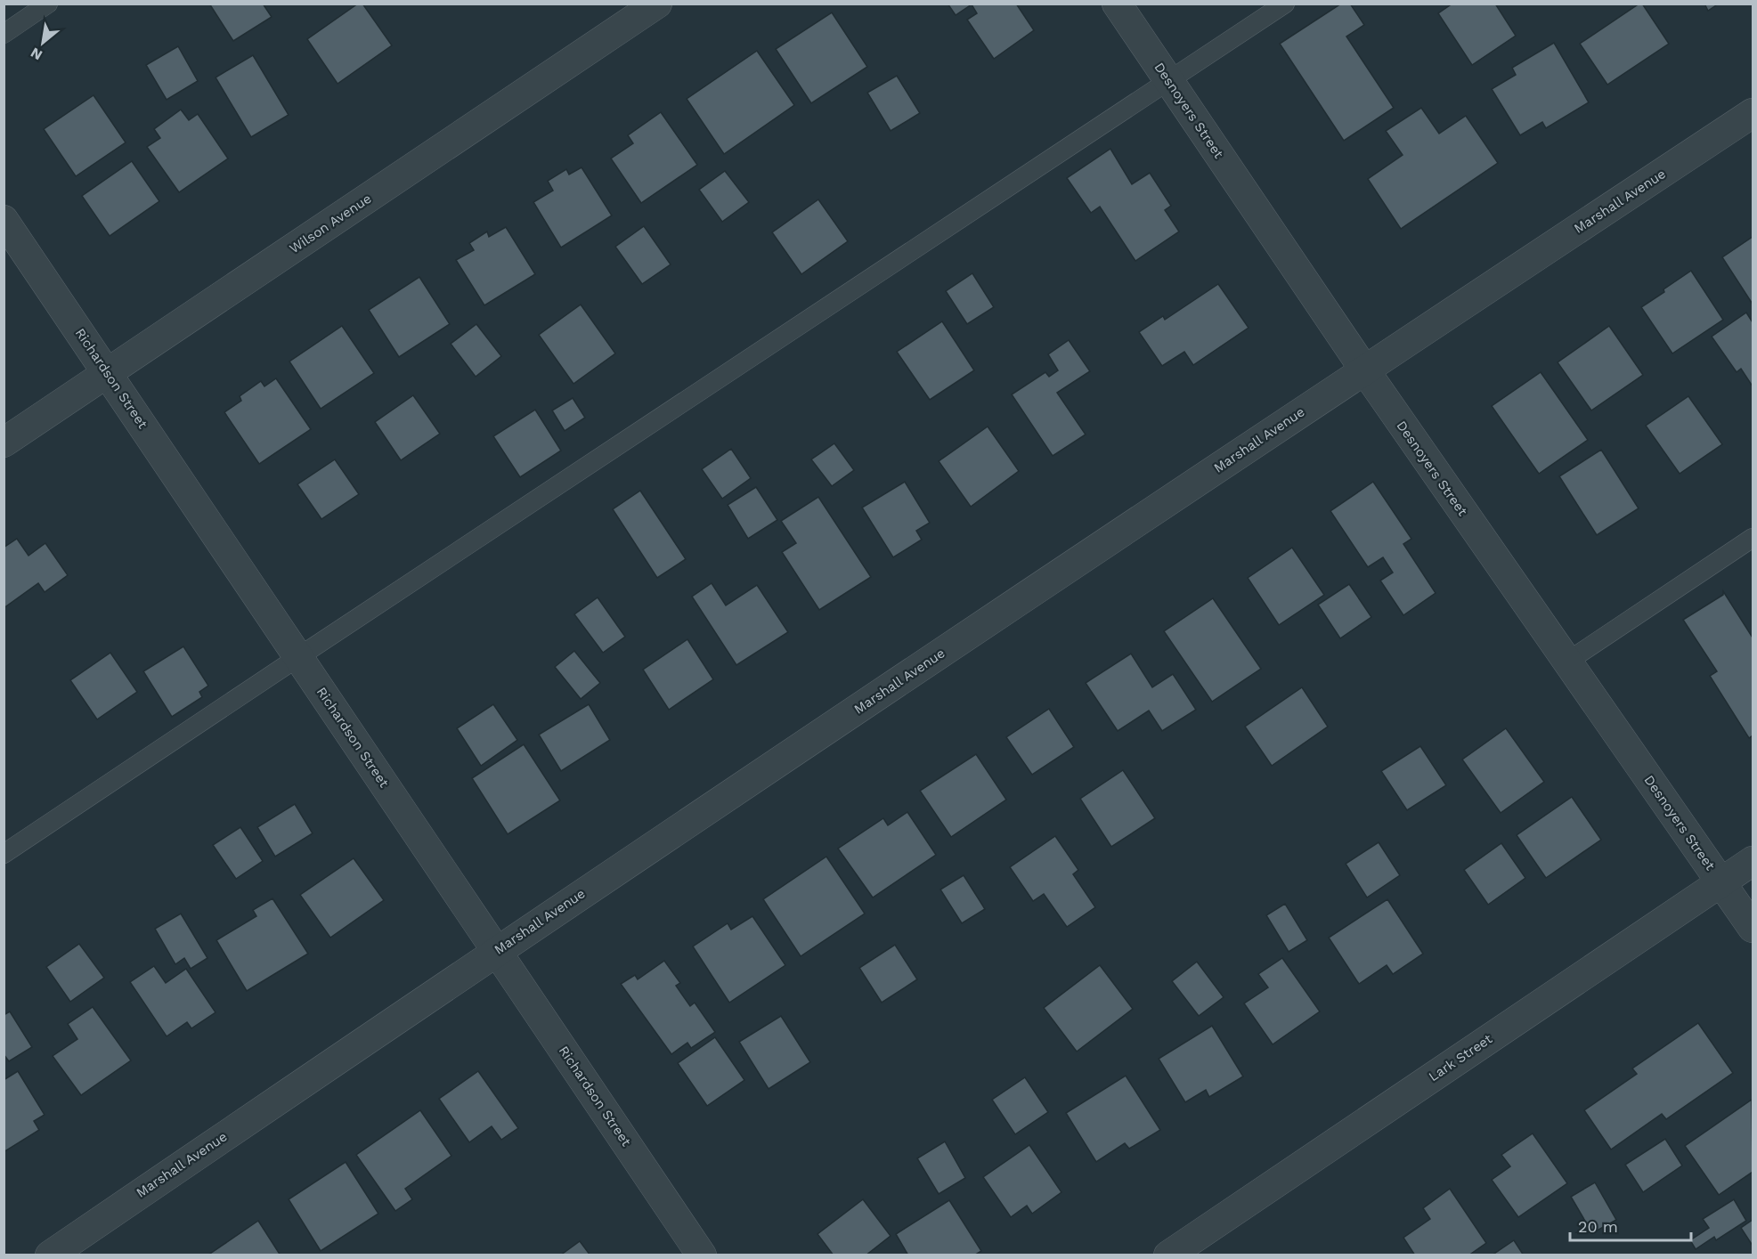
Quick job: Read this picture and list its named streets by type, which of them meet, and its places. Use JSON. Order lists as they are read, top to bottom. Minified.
{"streets":{"street":["Desnoyers Street","Marshall Avenue","Wilson Avenue","Richardson Street","Lark Street"]},"crossings":[["Desnoyers Street","Marshall Avenue"],["Desnoyers Street","Lark Street"],["Marshall Avenue","Richardson Street"],["Wilson Avenue","Richardson Street"]],"scale_bar":"20 m","north":"bottom left"}
